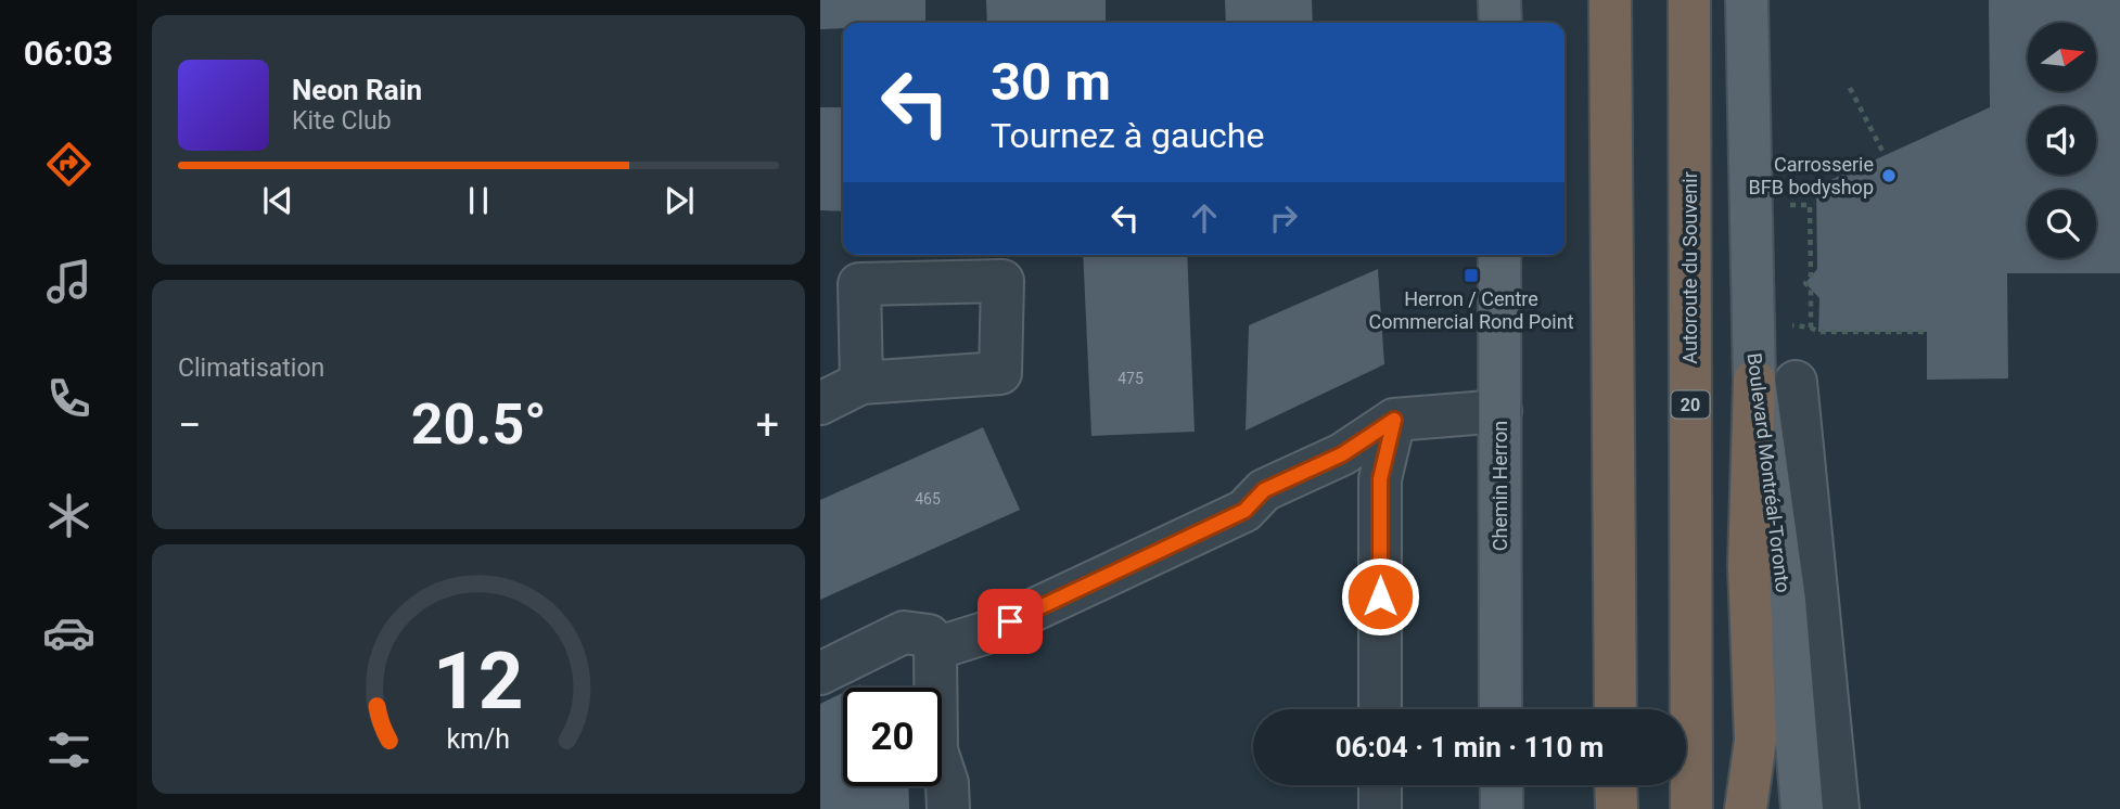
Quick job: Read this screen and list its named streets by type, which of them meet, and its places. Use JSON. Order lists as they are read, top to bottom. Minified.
{"streets":{"highway":["Autoroute du Souvenir","20"],"main road":["Boulevard Montréal-Toronto","Chemin Herron"]},"places":{"other":["Carrosserie BFB bodyshop"],"transit":["Herron / Centre Commercial Rond Point"]},"house_numbers":["475","465"],"north":"right","page":{"tabs":"06:03","turn":["30 m","Tournez à gauche"],"song":["Neon Rain","Kite Club"],"tile":"Climatisation","heat":["−","20.5°","+"],"limit":"20","trip":"06:04 · 1 min · 110 m","gauge":["12","km/h"]}}
